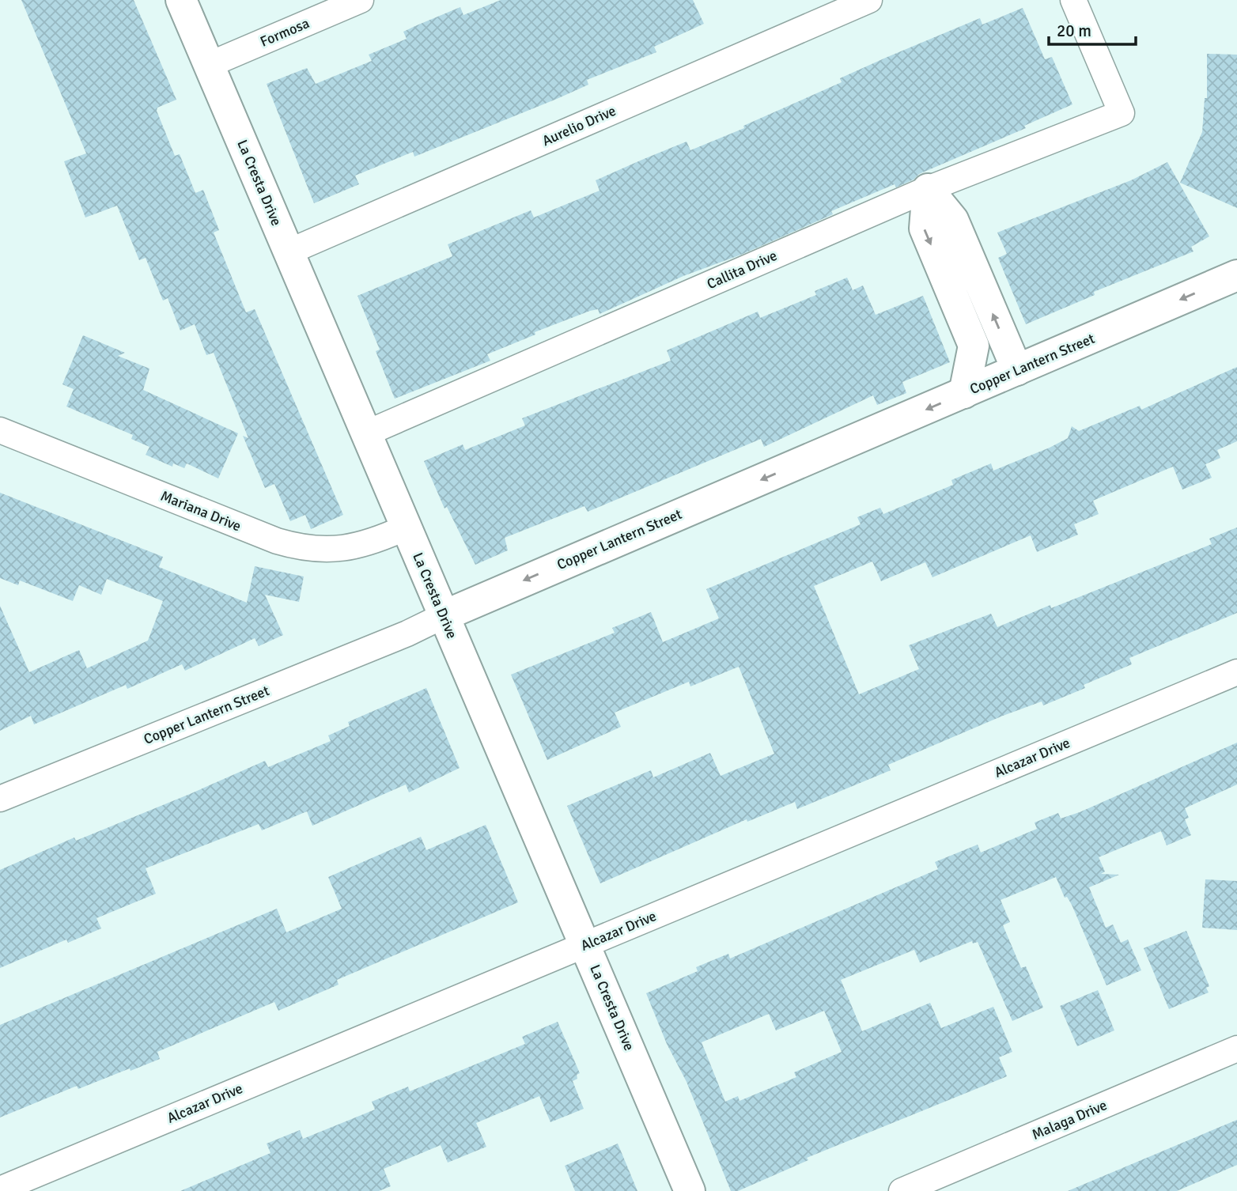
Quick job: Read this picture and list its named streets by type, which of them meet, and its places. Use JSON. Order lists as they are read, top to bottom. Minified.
{"streets":{"street":["Formosa","Aurelio Drive","La Cresta Drive","Callita Drive","Copper Lantern Street","Mariana Drive","Alcazar Drive","Malaga Drive"]},"crossings":[["Formosa","La Cresta Drive"],["Aurelio Drive","La Cresta Drive"],["La Cresta Drive","Callita Drive"],["La Cresta Drive","Copper Lantern Street"],["La Cresta Drive","Mariana Drive"],["La Cresta Drive","Alcazar Drive"]],"one_way":["Copper Lantern Street"],"scale_bar":"20 m"}
